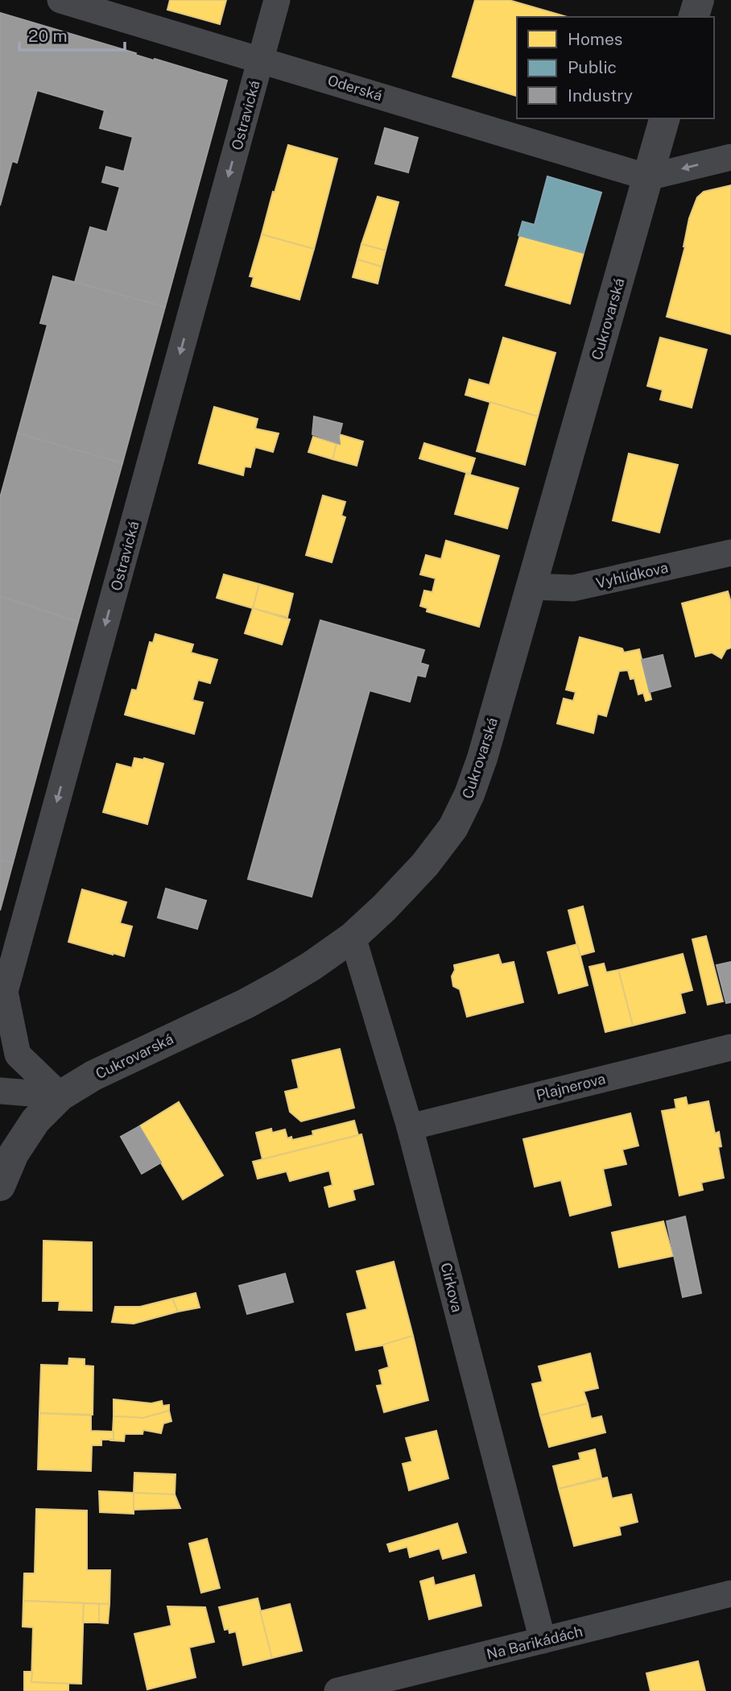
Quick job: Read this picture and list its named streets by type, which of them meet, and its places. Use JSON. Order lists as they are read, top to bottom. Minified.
{"streets":{"street":["Oderská","Ostravická","Cukrovarská","Vyhlídkova","Plajnerova","Církova","Na Barikádách"]},"crossings":[["Oderská","Ostravická"],["Oderská","Cukrovarská"],["Ostravická","Cukrovarská"],["Cukrovarská","Vyhlídkova"],["Cukrovarská","Církova"],["Plajnerova","Církova"],["Církova","Na Barikádách"]],"one_way":["Ostravická"],"legend":["Homes","Public","Industry"],"scale_bar":"20 m"}
